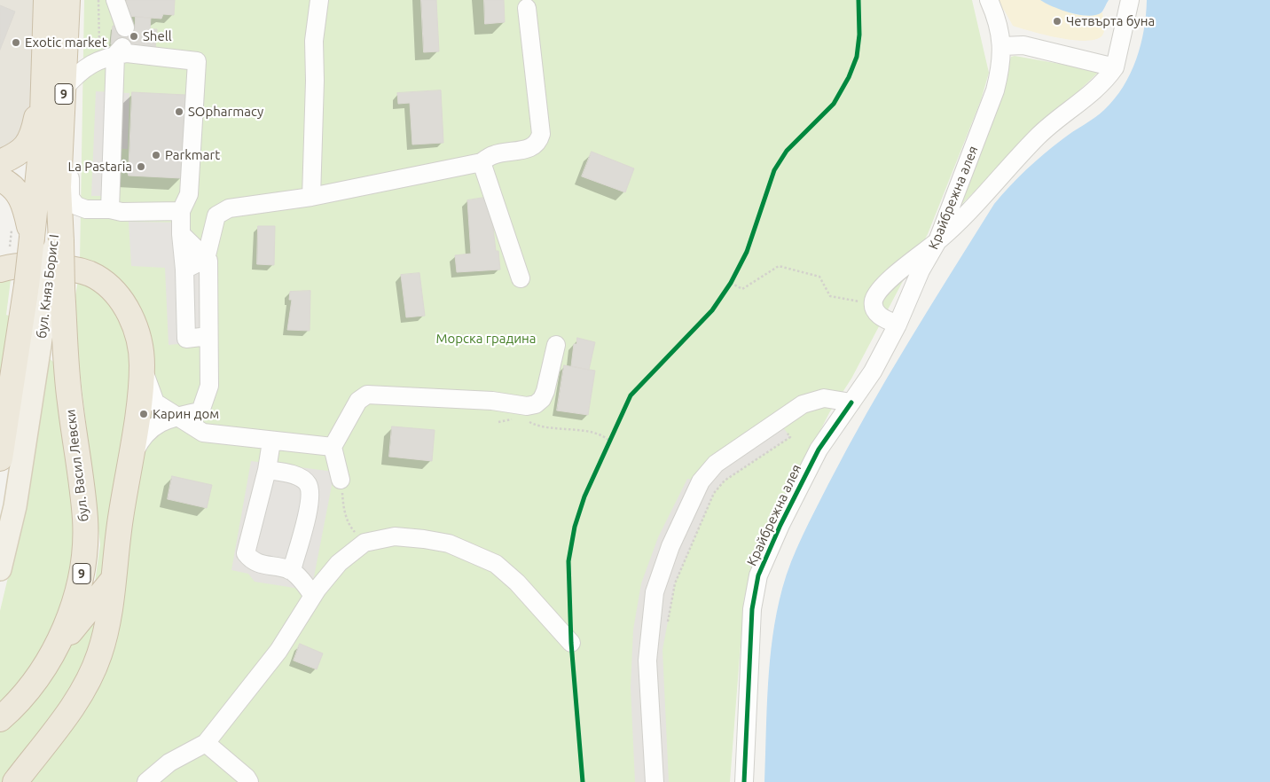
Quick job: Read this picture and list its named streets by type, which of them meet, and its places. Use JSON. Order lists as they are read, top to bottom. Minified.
{"streets":{"highway":["9","бул. Княз Борис I","бул. Васил Левски"],"lane":["Крайбрежна алея"]},"crossings":[["9","бул. Васил Левски"],["бул. Княз Борис I","бул. Васил Левски"]],"parks":["Морска градина"],"places":["Четвърта буна","Shell","Exotic market","SOpharmacy","Parkmart","La Pastaria","Карин дом"]}
